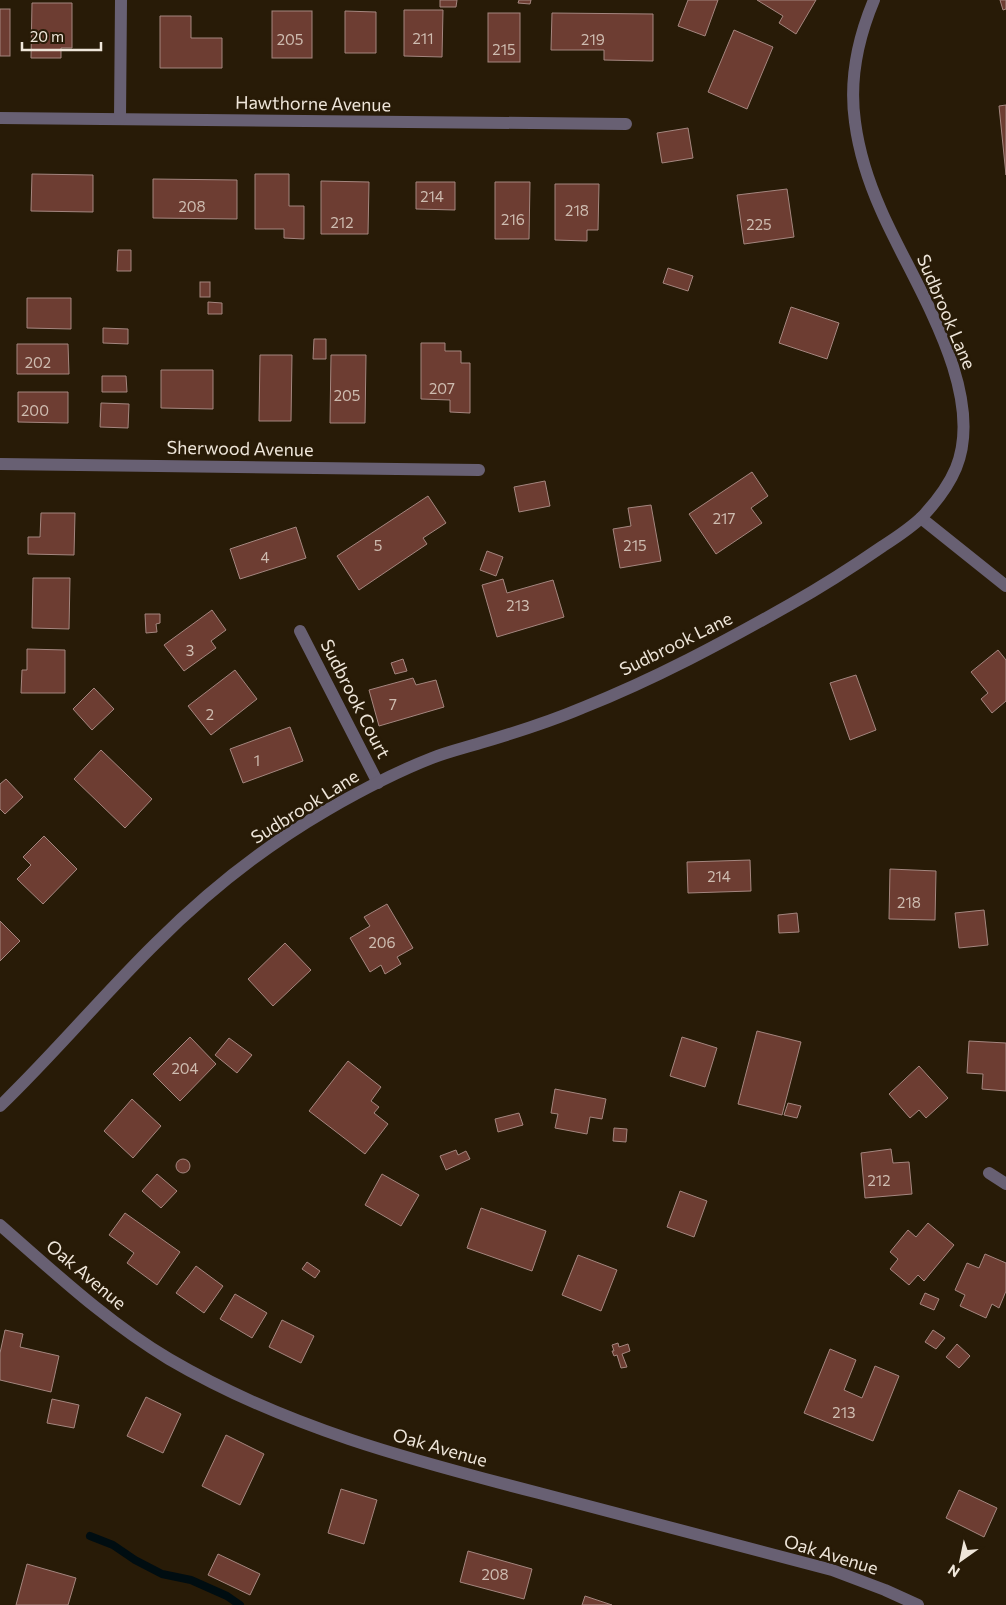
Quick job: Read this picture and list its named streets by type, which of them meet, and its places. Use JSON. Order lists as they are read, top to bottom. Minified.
{"streets":{"street":["Hawthorne Avenue","Sudbrook Lane","Sherwood Avenue","Sudbrook Court","Oak Avenue"]},"crossings":[["Sudbrook Lane","Sudbrook Court"]],"house_numbers":["211","205","219","215","214","208","218","216","212","225","202","207","205","200","217","5","215","4","213","3","7","2","1","214","218","206","204","212","213","208"],"scale_bar":"20 m","north":"bottom left"}
